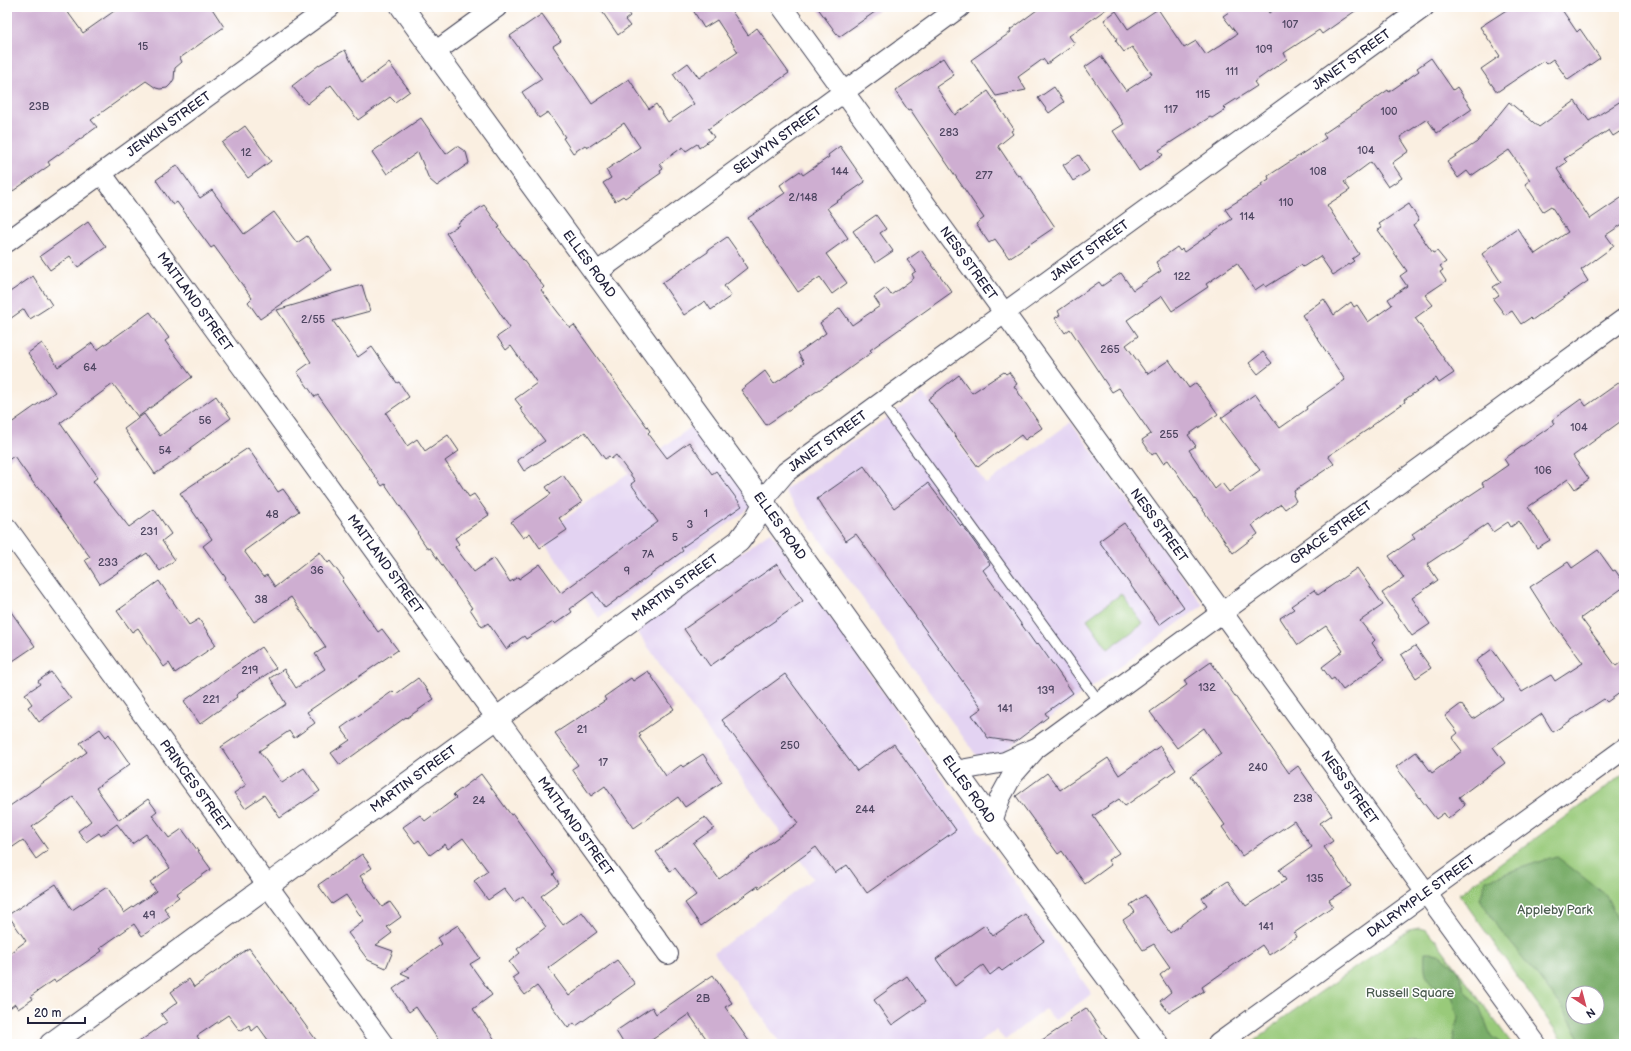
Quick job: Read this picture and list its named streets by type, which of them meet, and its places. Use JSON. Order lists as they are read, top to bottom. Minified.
{"streets":{"main road":["ELLES ROAD","MARTIN STREET"],"street":["JANET STREET","JENKIN STREET","SELWYN STREET","NESS STREET","MAITLAND STREET","GRACE STREET","PRINCES STREET","DALRYMPLE STREET"]},"crossings":[["JANET STREET","ELLES ROAD"],["JANET STREET","NESS STREET"],["JANET STREET","MARTIN STREET"],["JENKIN STREET","MAITLAND STREET"],["SELWYN STREET","ELLES ROAD"],["SELWYN STREET","NESS STREET"],["ELLES ROAD","GRACE STREET"],["ELLES ROAD","MARTIN STREET"],["NESS STREET","GRACE STREET"],["NESS STREET","DALRYMPLE STREET"],["MAITLAND STREET","MARTIN STREET"],["MARTIN STREET","PRINCES STREET"]],"parks":["Appleby Park","Russell Square"],"house_numbers":["107","15","109","111","115","23B","117","100","283","104","12","144","108","277","2/148","110","114","122","2/55","265","64","56","104","255","54","106","1","48","3","231","5","7A","233","36","9","38","219","132","139","221","141","21","250","17","240","238","24","244","135","49","141","2B"],"scale_bar":"20 m","north":"bottom right"}
